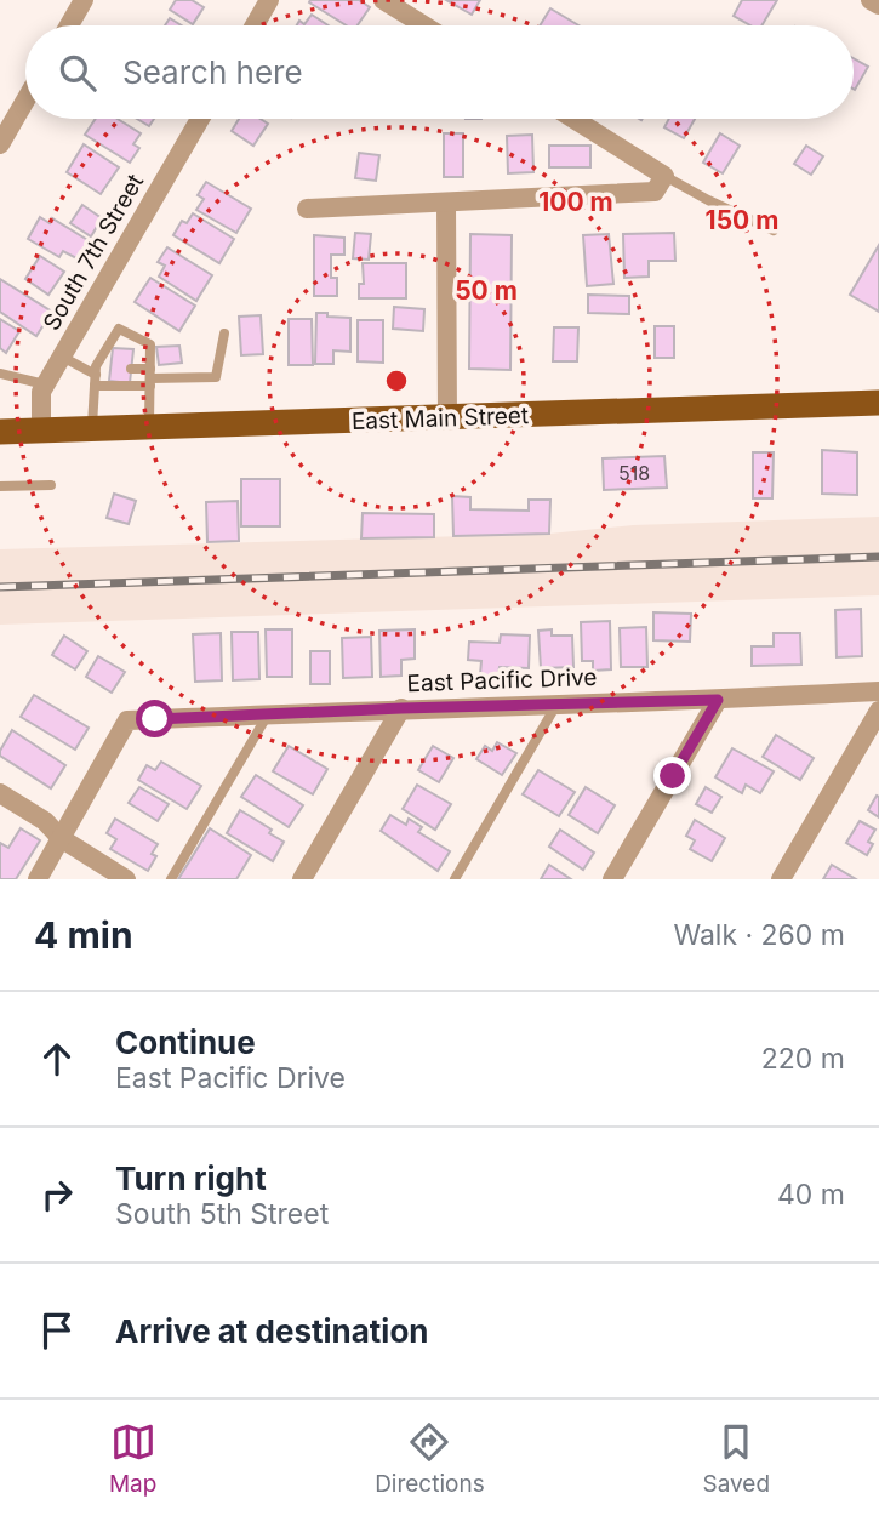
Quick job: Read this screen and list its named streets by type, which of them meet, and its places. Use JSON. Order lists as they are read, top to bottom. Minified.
{"streets":{"main road":["East Main Street"],"street":["South 7th Street","East Pacific Drive"]},"crossings":[["South 7th Street","East Main Street"]],"house_numbers":["518"],"page":{"search":"Search here","heading":["4 min","Walk · 260 m"],"list":[["Continue","East Pacific Drive","220 m"],["Turn right","South 5th Street","40 m"],"Arrive at destination"],"nav":["Map","Directions","Saved"]},"rings":["100 m","150 m","50 m"]}
